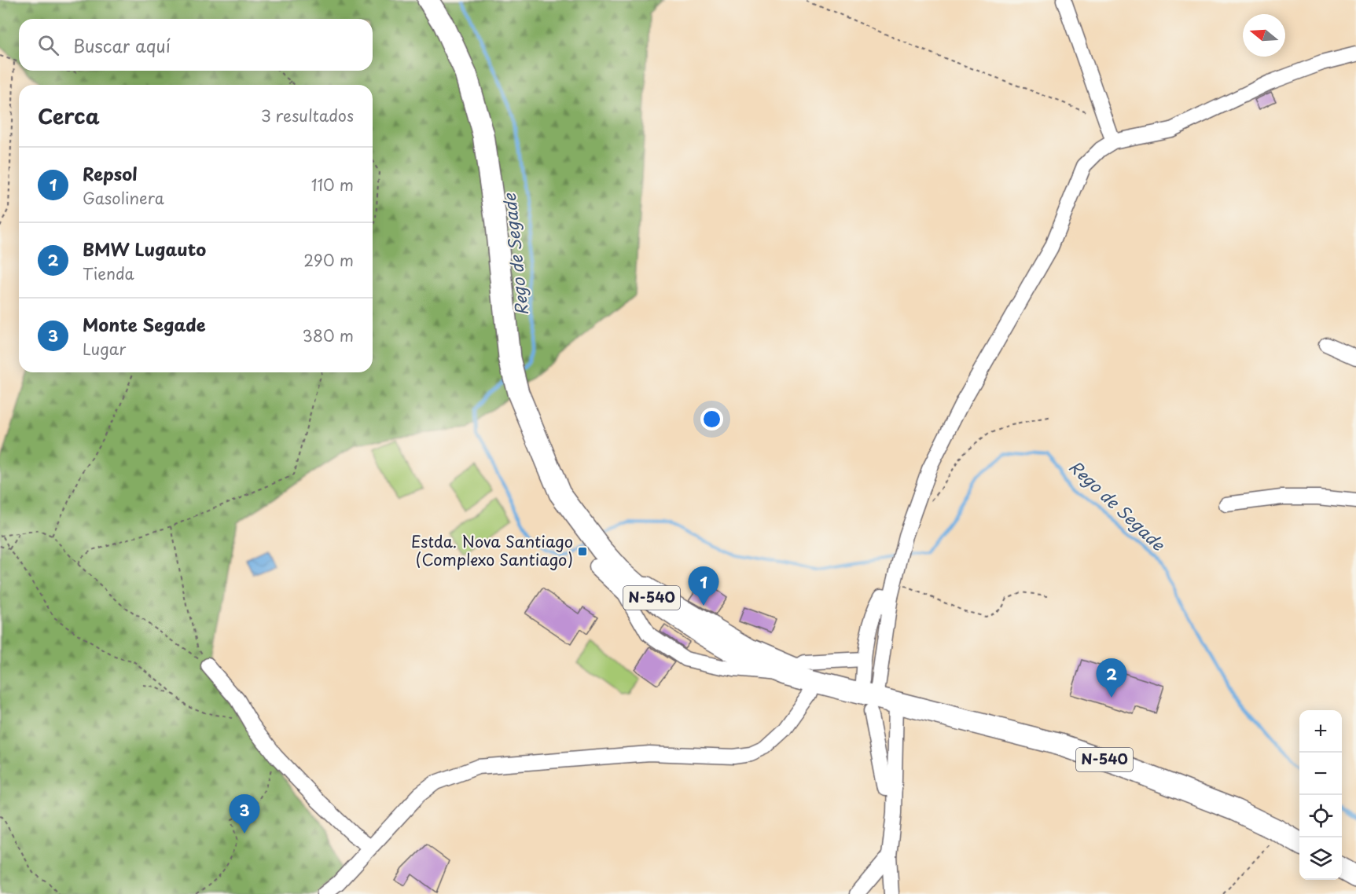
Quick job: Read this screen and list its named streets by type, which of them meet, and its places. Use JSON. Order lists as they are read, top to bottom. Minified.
{"streets":{"highway":["N-540"]},"water":["Rego de Segade"],"places":{"transit":["Estda. Nova Santiago (Complexo Santiago)"]},"north":"left","page":{"search":"Buscar aquí","heading":["Cerca","3 resultados"],"list":[{"mark":"1","name":"Repsol","note":"Gasolinera","value":"110 m"},{"mark":"2","name":"BMW Lugauto","note":"Tienda","value":"290 m"},{"mark":"3","name":"Monte Segade","note":"Lugar","value":"380 m"}],"pins":["1","2","3"],"map_buttons":["+","−"]}}
